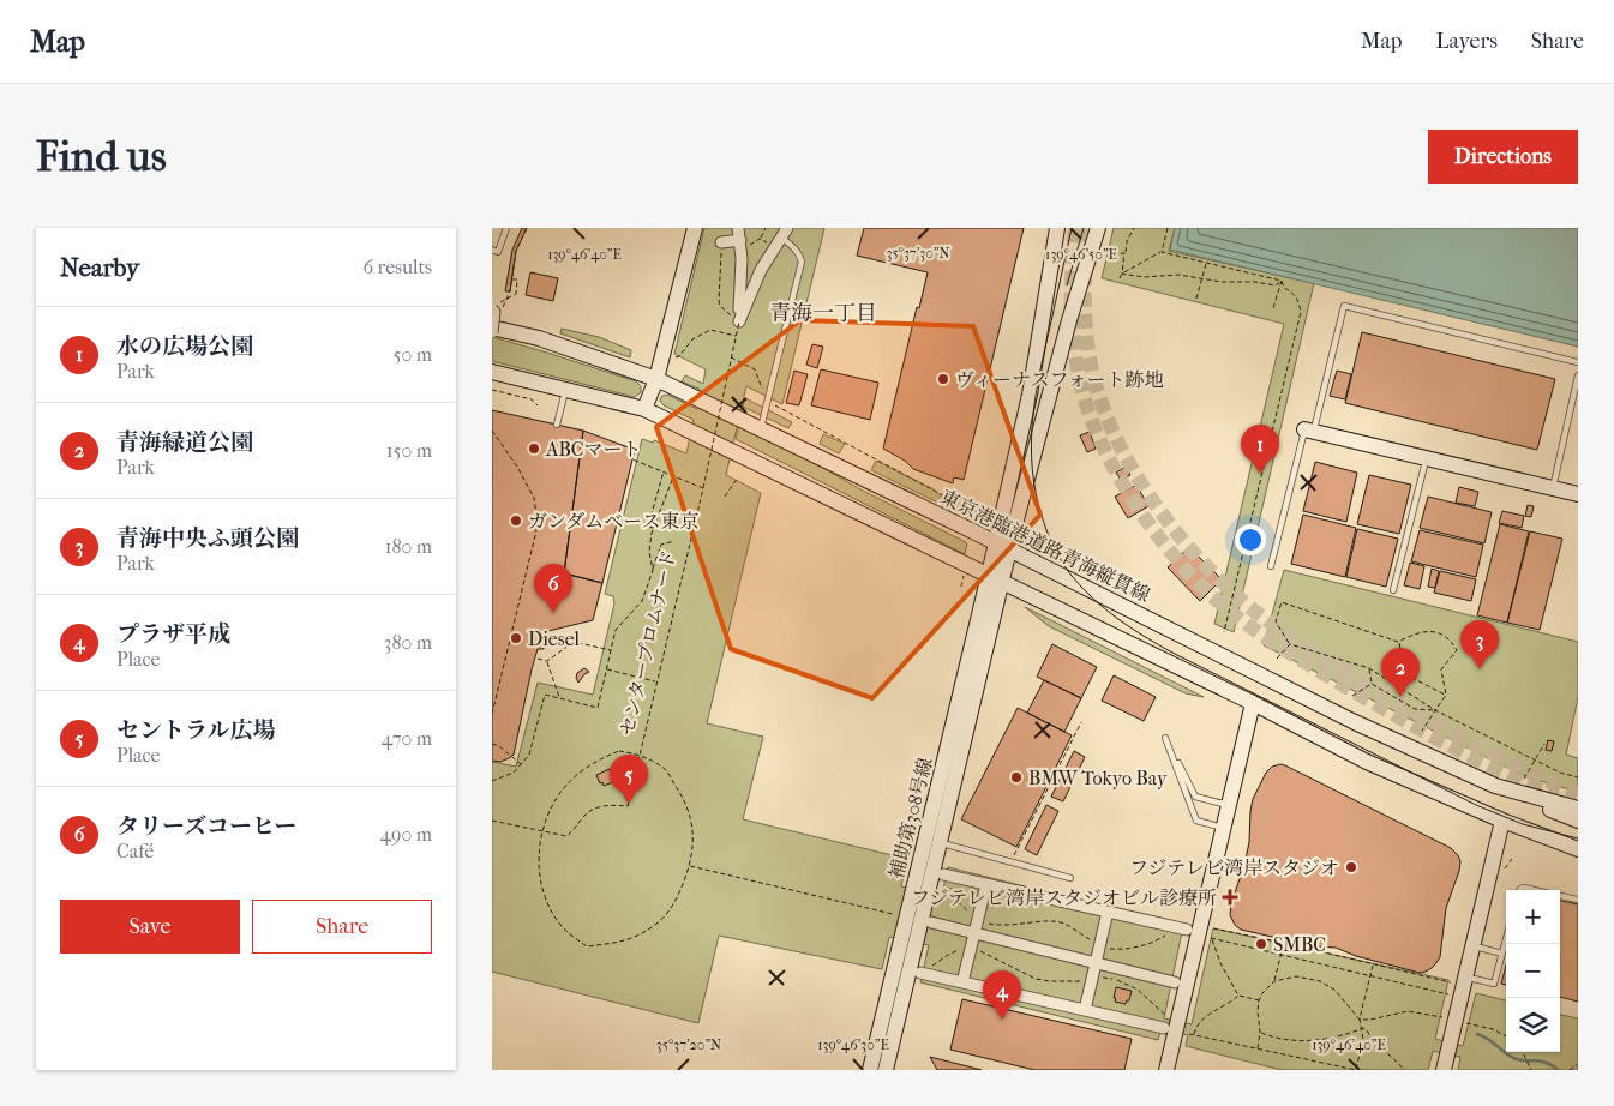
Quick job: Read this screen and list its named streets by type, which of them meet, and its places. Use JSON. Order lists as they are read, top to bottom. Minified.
{"streets":{"street":["東京港臨港道路青海縦貫線","補助第308号線"],"path":["センタープロムナード"]},"districts":["青海一丁目"],"places":{"other":["ヴィーナスフォート跡地","ABCマート","ガンダムベース東京","Diesel","BMW Tokyo Bay","フジテレビ湾岸スタジオ","SMBC"],"health":["フジテレビ湾岸スタジオビル診療所"]},"page":{"header":"Map","nav":["Map","Layers","Share"],"buttons":["Directions",["Save","Share"]],"title":"Find us","heading":["Nearby","6 results"],"list":[{"mark":"1","name":"水の広場公園","note":"Park","value":"50 m"},{"mark":"2","name":"青海緑道公園","note":"Park","value":"150 m"},{"mark":"3","name":"青海中央ふ頭公園","note":"Park","value":"180 m"},{"mark":"4","name":"プラザ平成","note":"Place","value":"380 m"},{"mark":"5","name":"セントラル広場","note":"Place","value":"470 m"},{"mark":"6","name":"タリーズコーヒー","note":"Café","value":"490 m"}],"pins":["1","6","3","2","5","4"],"map_buttons":["+","−"]},"coordinates":["35°37'30\"N","139°46'40\"E","139°46'50\"E","139°46'30\"E","35°37'20\"N"]}
